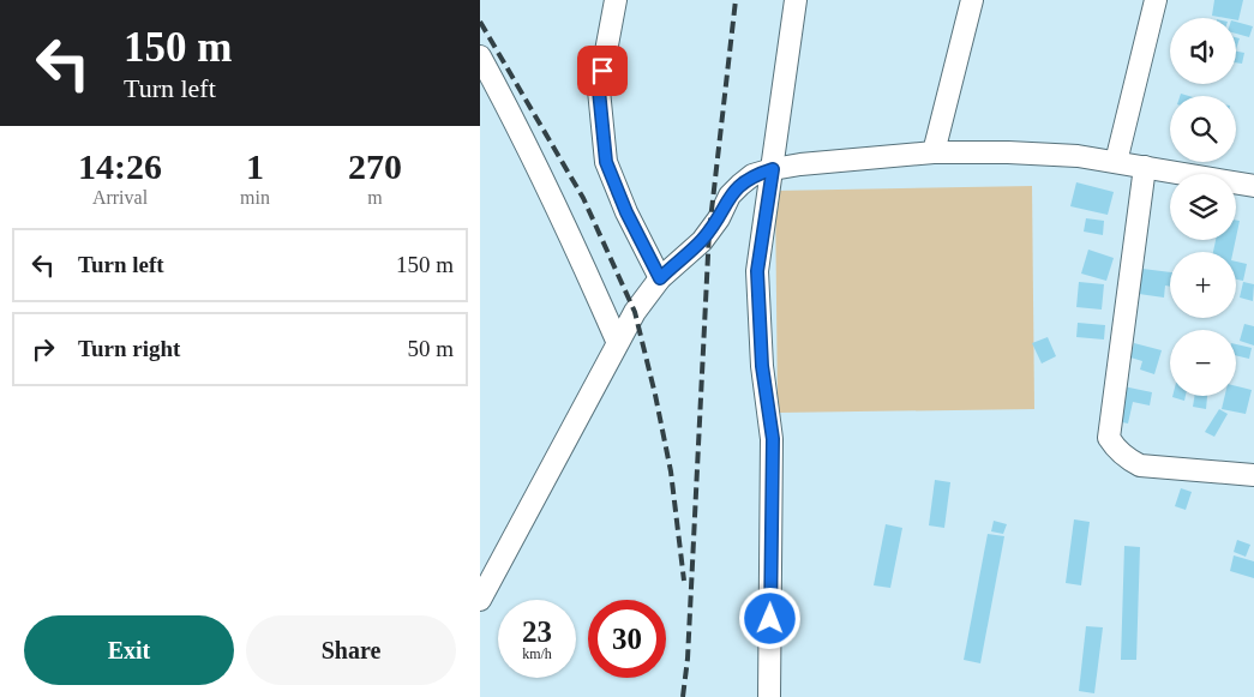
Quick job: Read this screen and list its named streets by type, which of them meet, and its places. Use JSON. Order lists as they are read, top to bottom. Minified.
{"page":{"turn":["150 m","Turn left"],"map_buttons":["+","−"],"eta":["14:26","Arrival","1","min","270","m"],"list":[{"name":"Turn left","value":"150 m"},{"name":"Turn right","value":"50 m"}],"speed":"23 km/h","limit":"30","buttons":["Exit","Share"]}}
